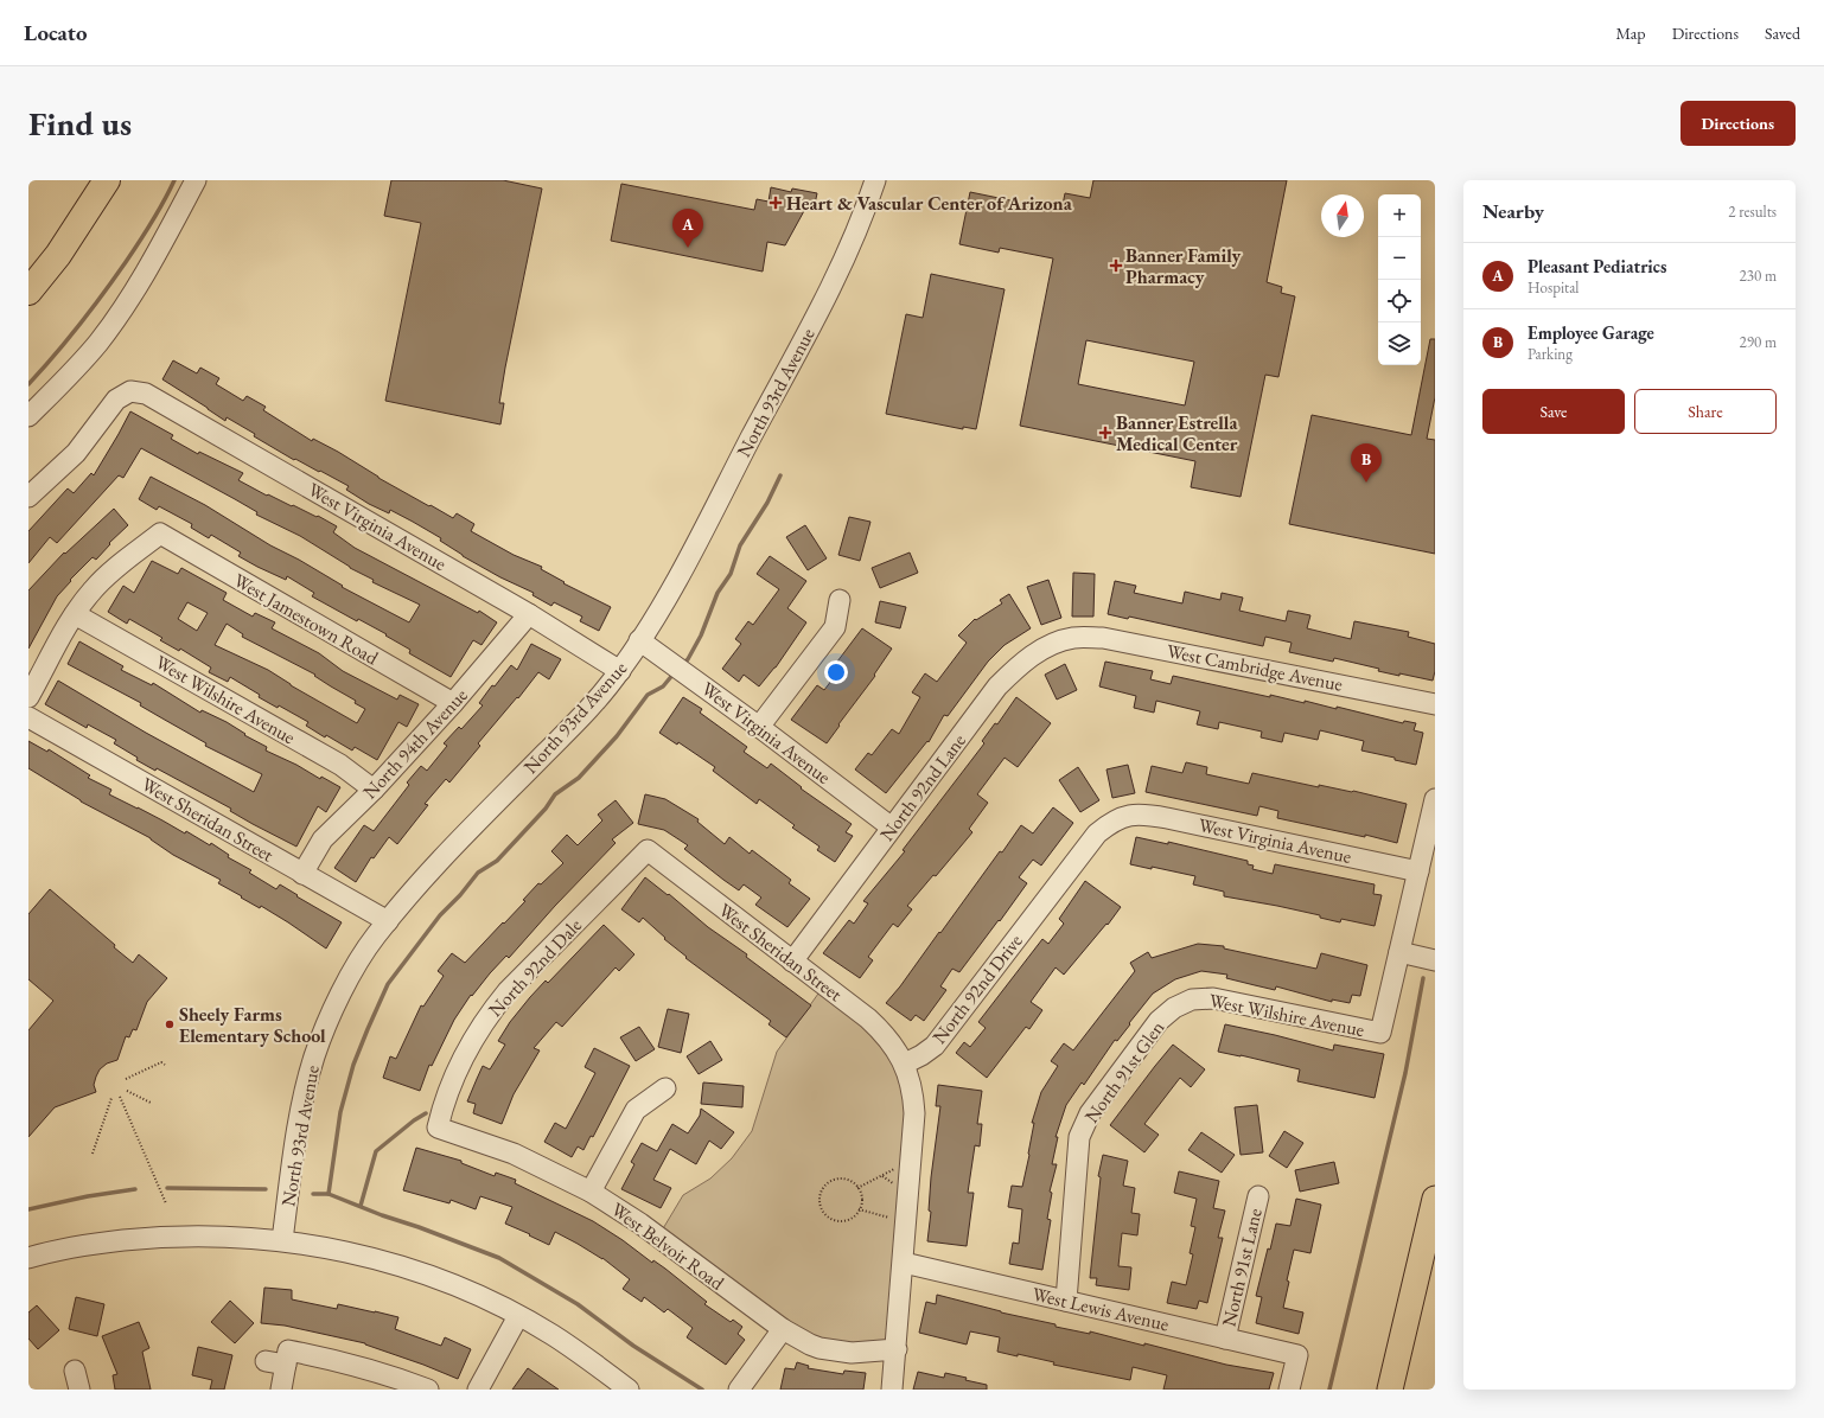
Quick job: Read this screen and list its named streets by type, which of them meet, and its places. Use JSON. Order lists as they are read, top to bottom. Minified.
{"streets":{"street":["North 93rd Avenue","West Virginia Avenue","West Jamestown Road","West Cambridge Avenue","West Wilshire Avenue","North 94th Avenue","North 92nd Lane","West Sheridan Street","North 92nd Dale","North 92nd Drive","North 91st Glen","West Belvoir Road","North 91st Lane","West Lewis Avenue"]},"crossings":[["North 93rd Avenue","West Virginia Avenue"],["North 93rd Avenue","West Sheridan Street"],["West Virginia Avenue","North 94th Avenue"],["West Virginia Avenue","North 92nd Lane"],["West Virginia Avenue","North 92nd Drive"],["West Jamestown Road","West Wilshire Avenue"],["West Jamestown Road","North 94th Avenue"],["West Cambridge Avenue","North 92nd Lane"],["West Wilshire Avenue","North 94th Avenue"],["West Wilshire Avenue","North 91st Glen"],["North 94th Avenue","West Sheridan Street"],["North 92nd Lane","West Sheridan Street"],["West Sheridan Street","North 92nd Dale"],["West Sheridan Street","North 92nd Drive"],["North 92nd Dale","West Belvoir Road"],["North 91st Glen","West Lewis Avenue"],["North 91st Lane","West Lewis Avenue"]],"places":{"health":["Heart & Vascular Center of Arizona","Banner Family Pharmacy","Banner Estrella Medical Center"],"other":["Sheely Farms Elementary School"]},"north":"top","page":{"header":"Locato","nav":["Map","Directions","Saved"],"buttons":["Directions",["Save","Share"]],"title":"Find us","heading":["Nearby","2 results"],"map_buttons":["+","−"],"pins":["A","B"],"list":[{"mark":"A","name":"Pleasant Pediatrics","note":"Hospital","value":"230 m"},{"mark":"B","name":"Employee Garage","note":"Parking","value":"290 m"}]}}
